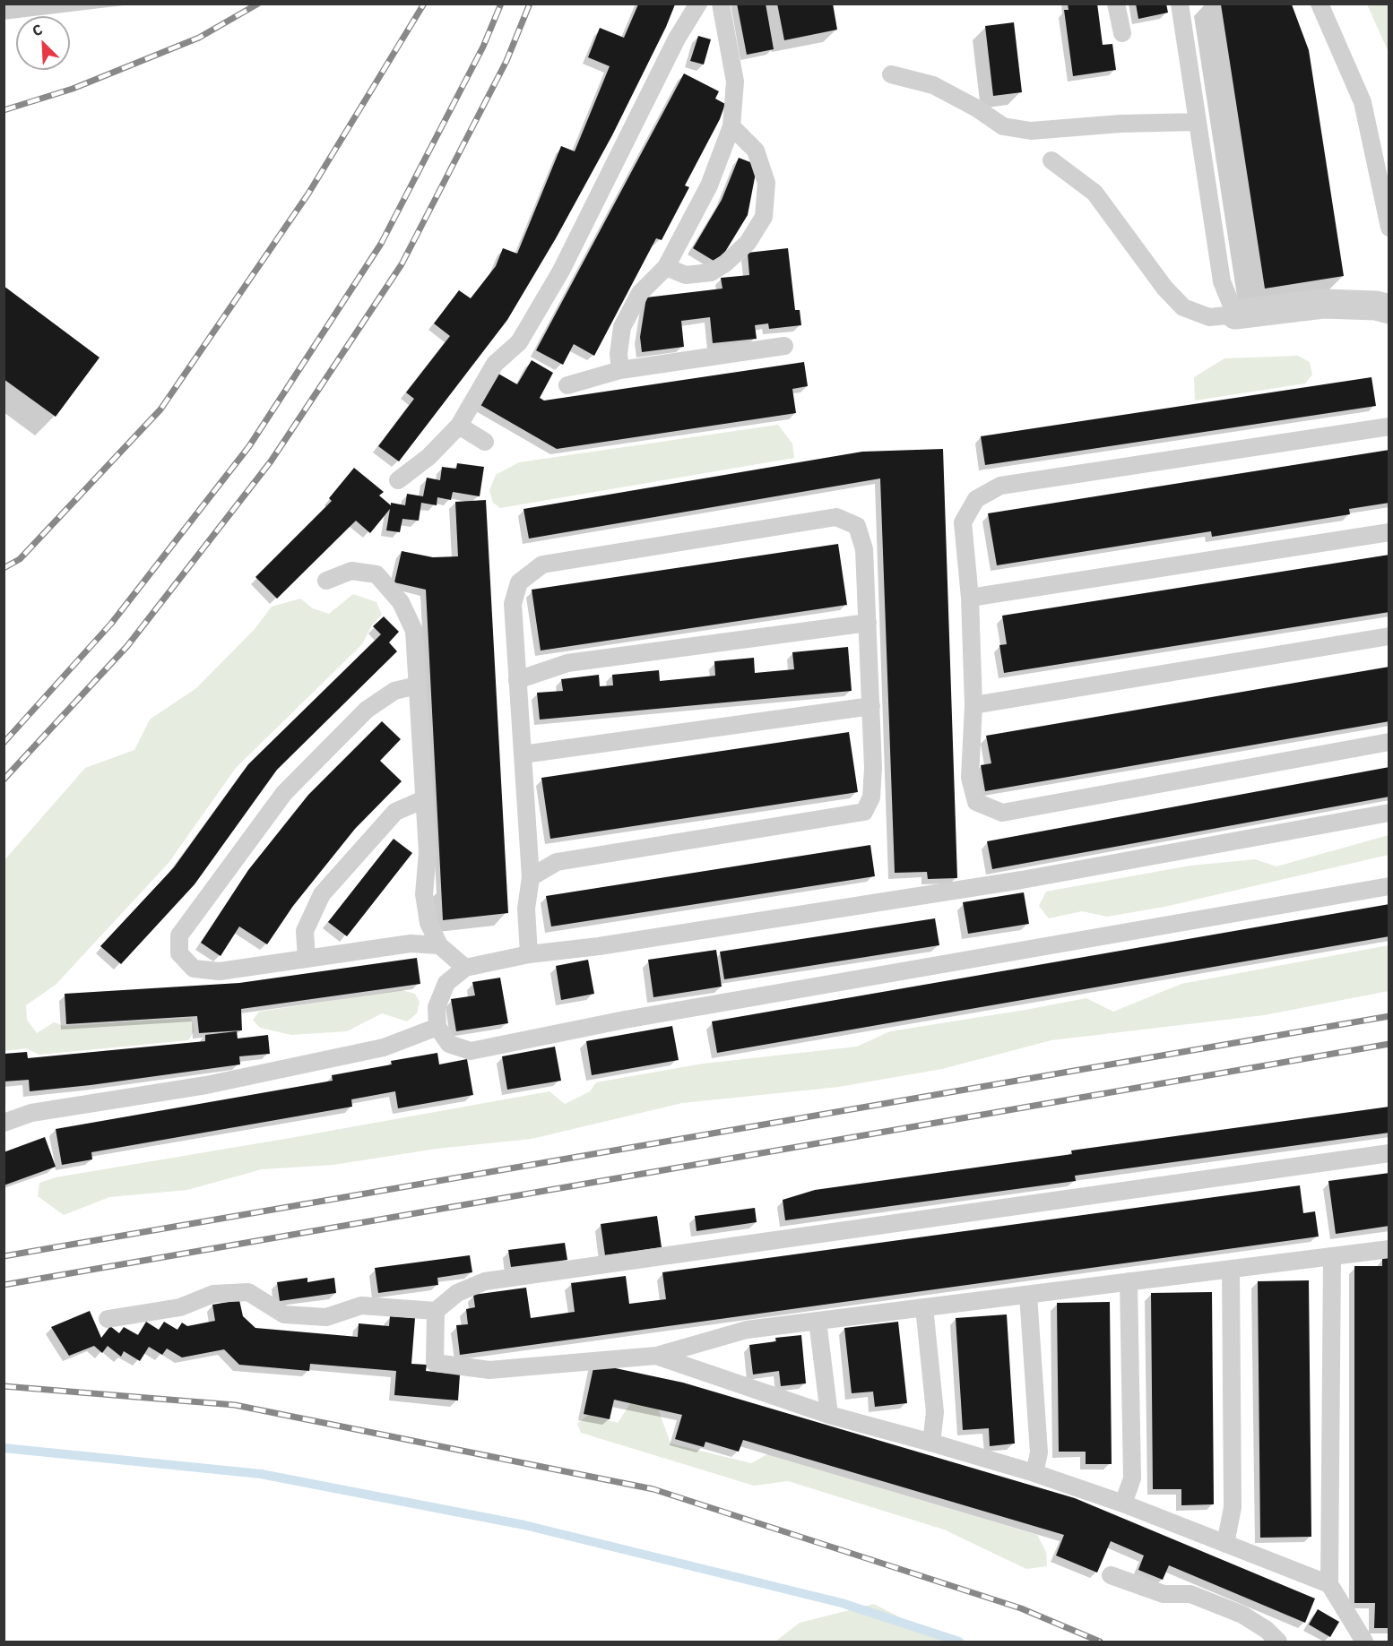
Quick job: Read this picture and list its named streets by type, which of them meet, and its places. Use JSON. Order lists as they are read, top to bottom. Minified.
{"north":"top left"}
